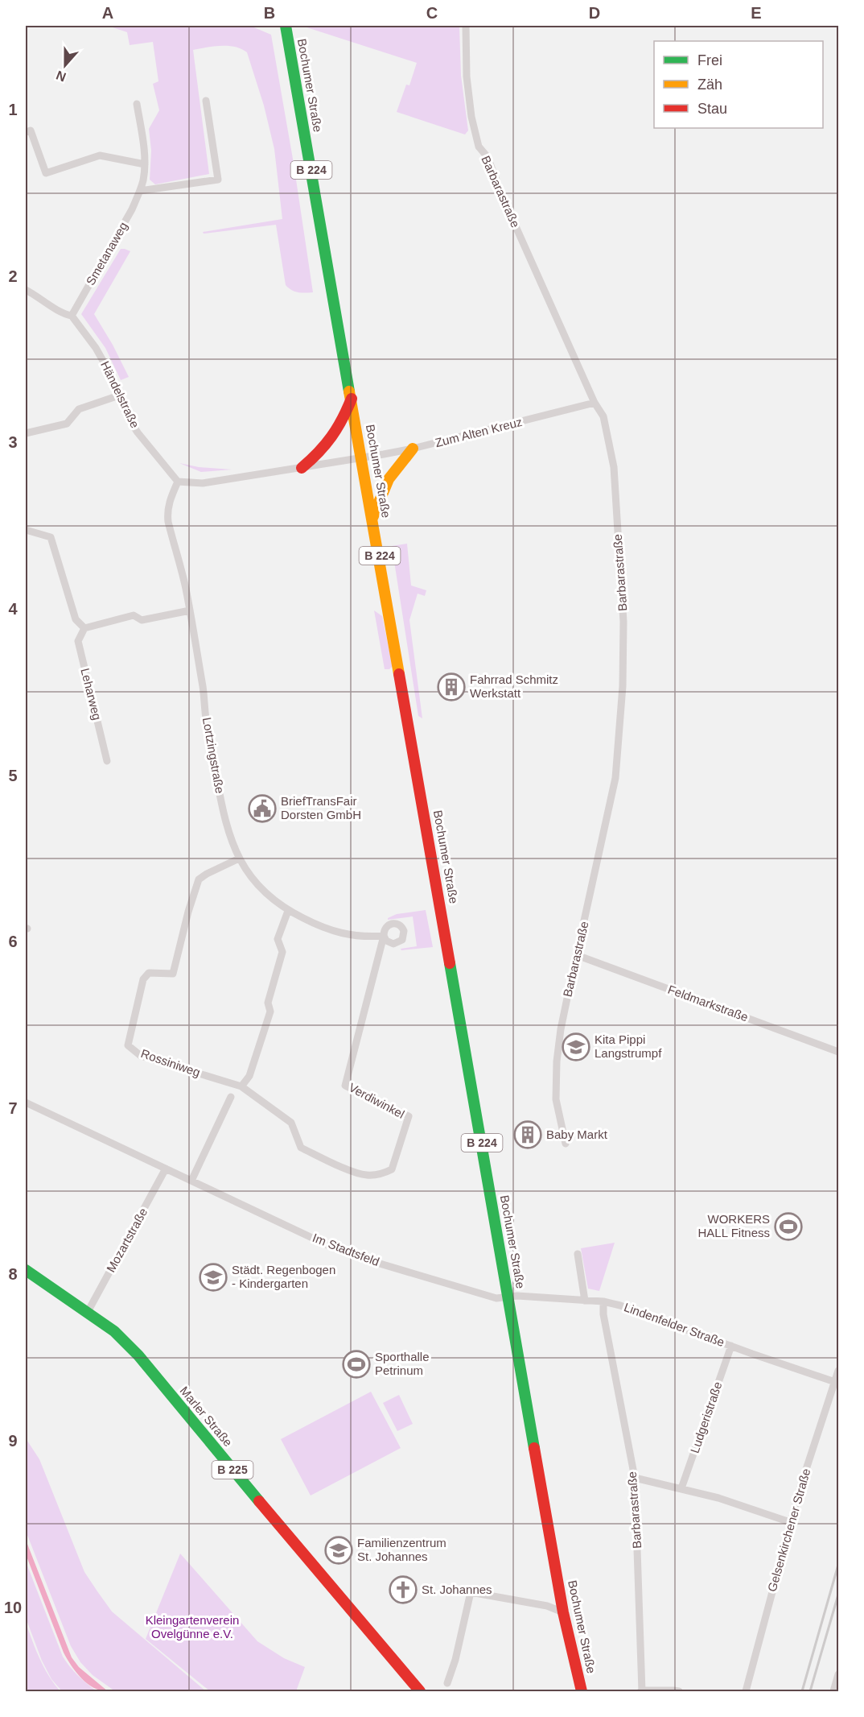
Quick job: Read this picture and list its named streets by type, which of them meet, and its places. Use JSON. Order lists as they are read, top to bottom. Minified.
{"streets":{"main road":["Bochumer Straße","B 224","Marler Straße","B 225"],"street":["Barbarastraße","Smetanaweg","Händelstraße","Zum Alten Kreuz","Leharweg","Lortzingstraße","Feldmarkstraße","Rossiniweg","Verdiwinkel","Mozartstraße","Im Stadtsfeld","Lindenfelder Straße","Ludgeristraße","Gelsenkirchener Straße"]},"crossings":[["Bochumer Straße","Zum Alten Kreuz"],["Bochumer Straße","Im Stadtsfeld"],["Bochumer Straße","Lindenfelder Straße"],["Barbarastraße","Zum Alten Kreuz"],["Barbarastraße","Feldmarkstraße"],["Barbarastraße","Lindenfelder Straße"],["Smetanaweg","Händelstraße"],["Händelstraße","Lortzingstraße"],["Lortzingstraße","Rossiniweg"],["Lortzingstraße","Verdiwinkel"],["Rossiniweg","Verdiwinkel"],["Mozartstraße","Im Stadtsfeld"],["Mozartstraße","Marler Straße"],["Im Stadtsfeld","Lindenfelder Straße"],["Lindenfelder Straße","Ludgeristraße"],["Lindenfelder Straße","Gelsenkirchener Straße"]],"parks":["Kleingartenverein Ovelgünne e.V."],"places":{"building":["Fahrrad Schmitz Werkstatt","Baby Markt"],"public building":["BriefTransFair Dorsten GmbH"],"school or university":["Kita Pippi Langstrumpf","Städt. Regenbogen - Kindergarten","Familienzentrum St. Johannes"],"sports":["WORKERS HALL Fitness","Sporthalle Petrinum"],"church":["St. Johannes"]},"legend":["Frei","Zäh","Stau"],"north":"bottom","grid":{"columns":["A","B","C","D","E"],"rows":["1","2","3","4","5","6","7","8","9","10"]}}
